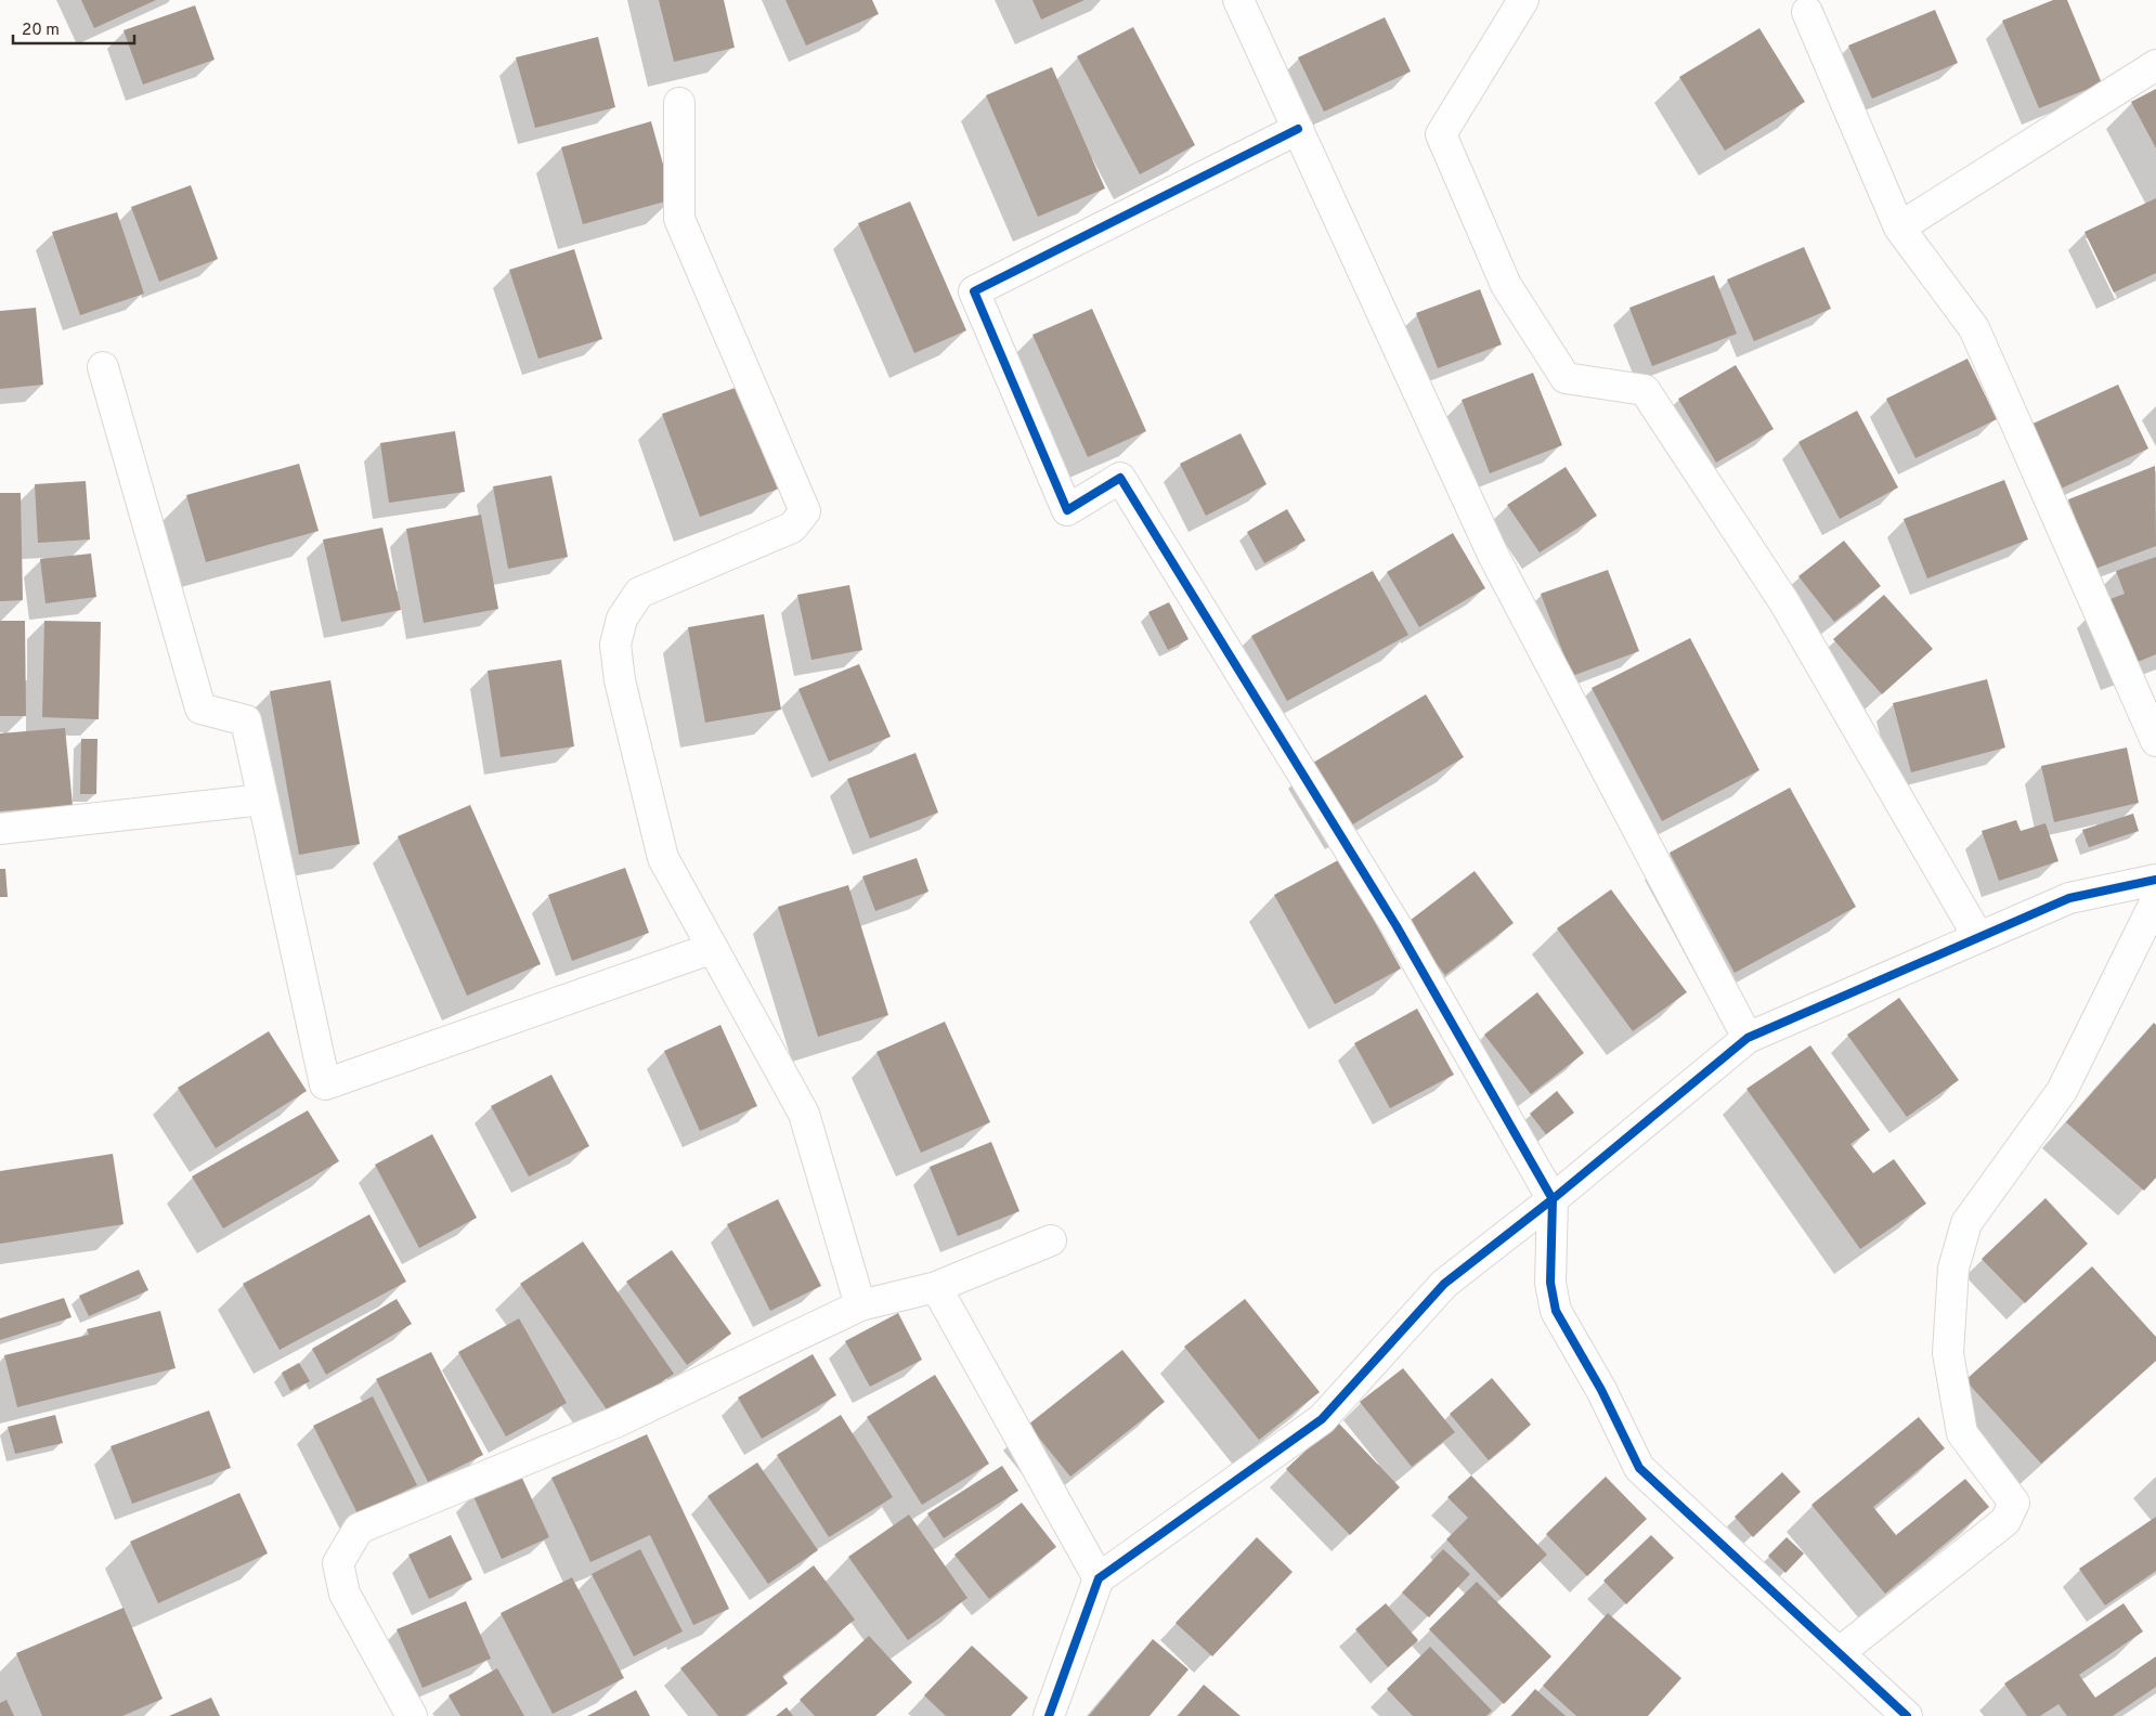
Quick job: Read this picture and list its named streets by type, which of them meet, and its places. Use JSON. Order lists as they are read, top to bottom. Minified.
{"scale_bar":"20 m"}
